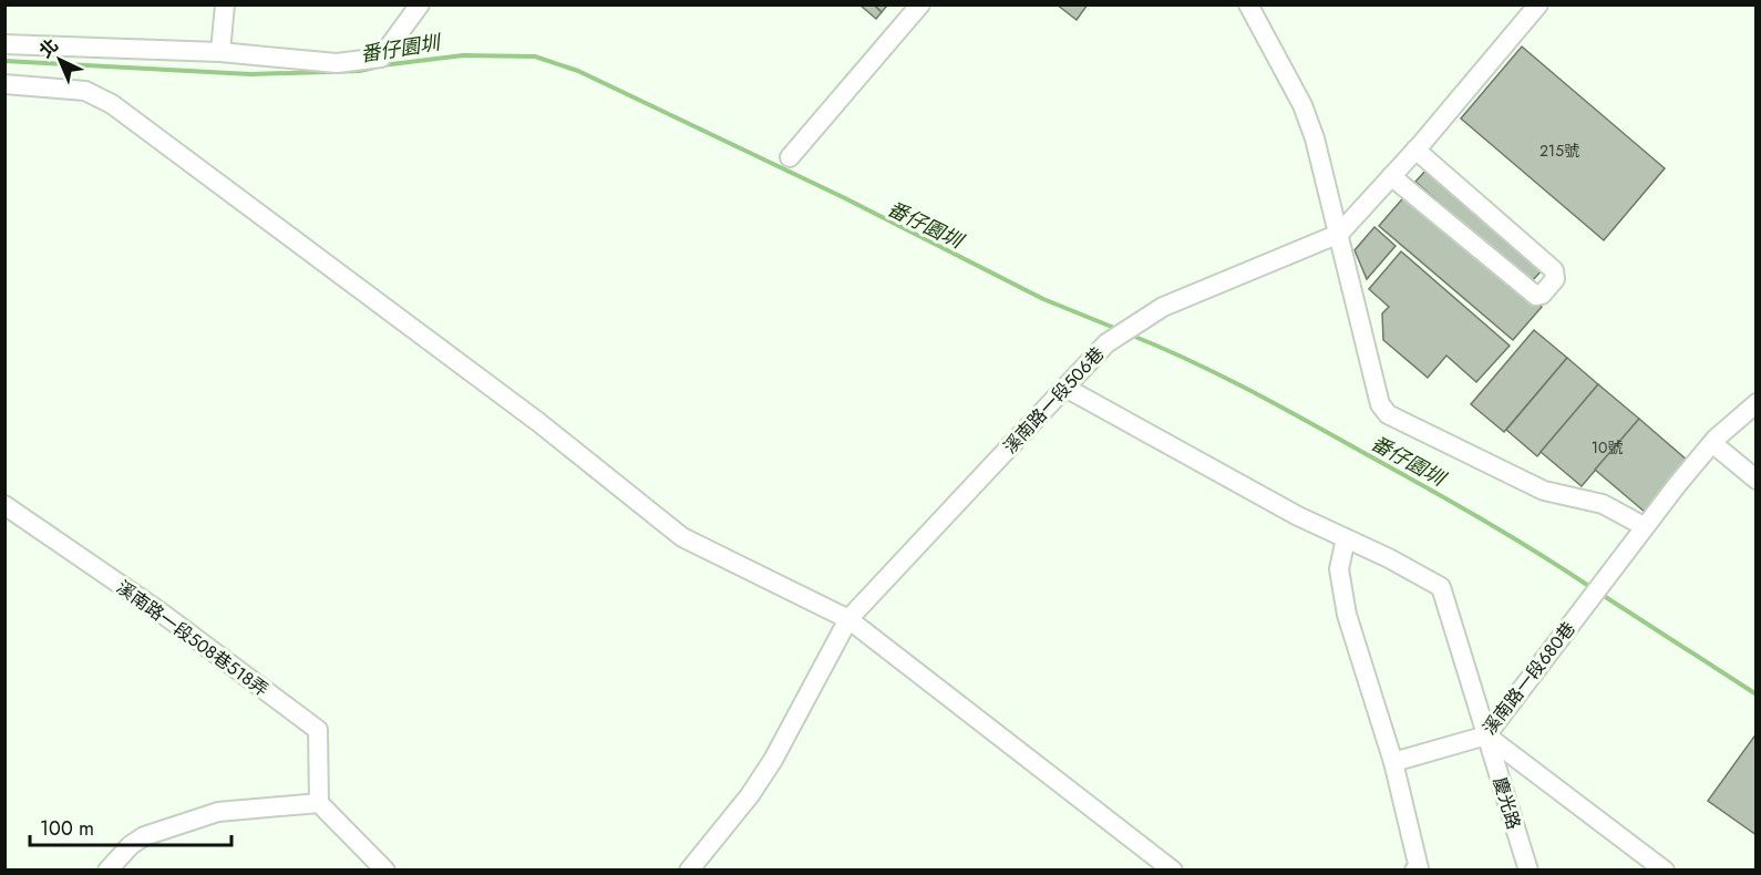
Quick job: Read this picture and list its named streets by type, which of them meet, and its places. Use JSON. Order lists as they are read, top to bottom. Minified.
{"streets":{"street":["溪南路一段506巷","溪南路一段508巷518弄","溪南路一段680巷","慶光路"]},"crossings":[["溪南路一段506巷","慶光路"],["溪南路一段680巷","慶光路"]],"water":["番仔園圳"],"house_numbers":["215號","10號"],"scale_bar":"100 m","north":"top left"}
